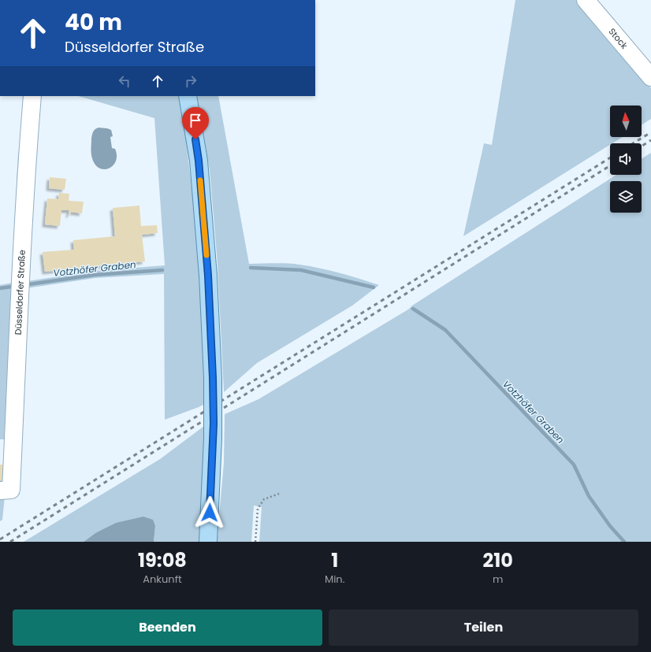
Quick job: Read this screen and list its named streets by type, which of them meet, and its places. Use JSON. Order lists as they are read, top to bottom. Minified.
{"streets":{"street":["Stock","Düsseldorfer Straße"]},"water":["Votzhöfer Graben"],"north":"top","page":{"turn":["40 m","Düsseldorfer Straße"],"eta":["19:08","Ankunft","1","Min.","210","m"],"buttons":["Beenden","Teilen"]}}
